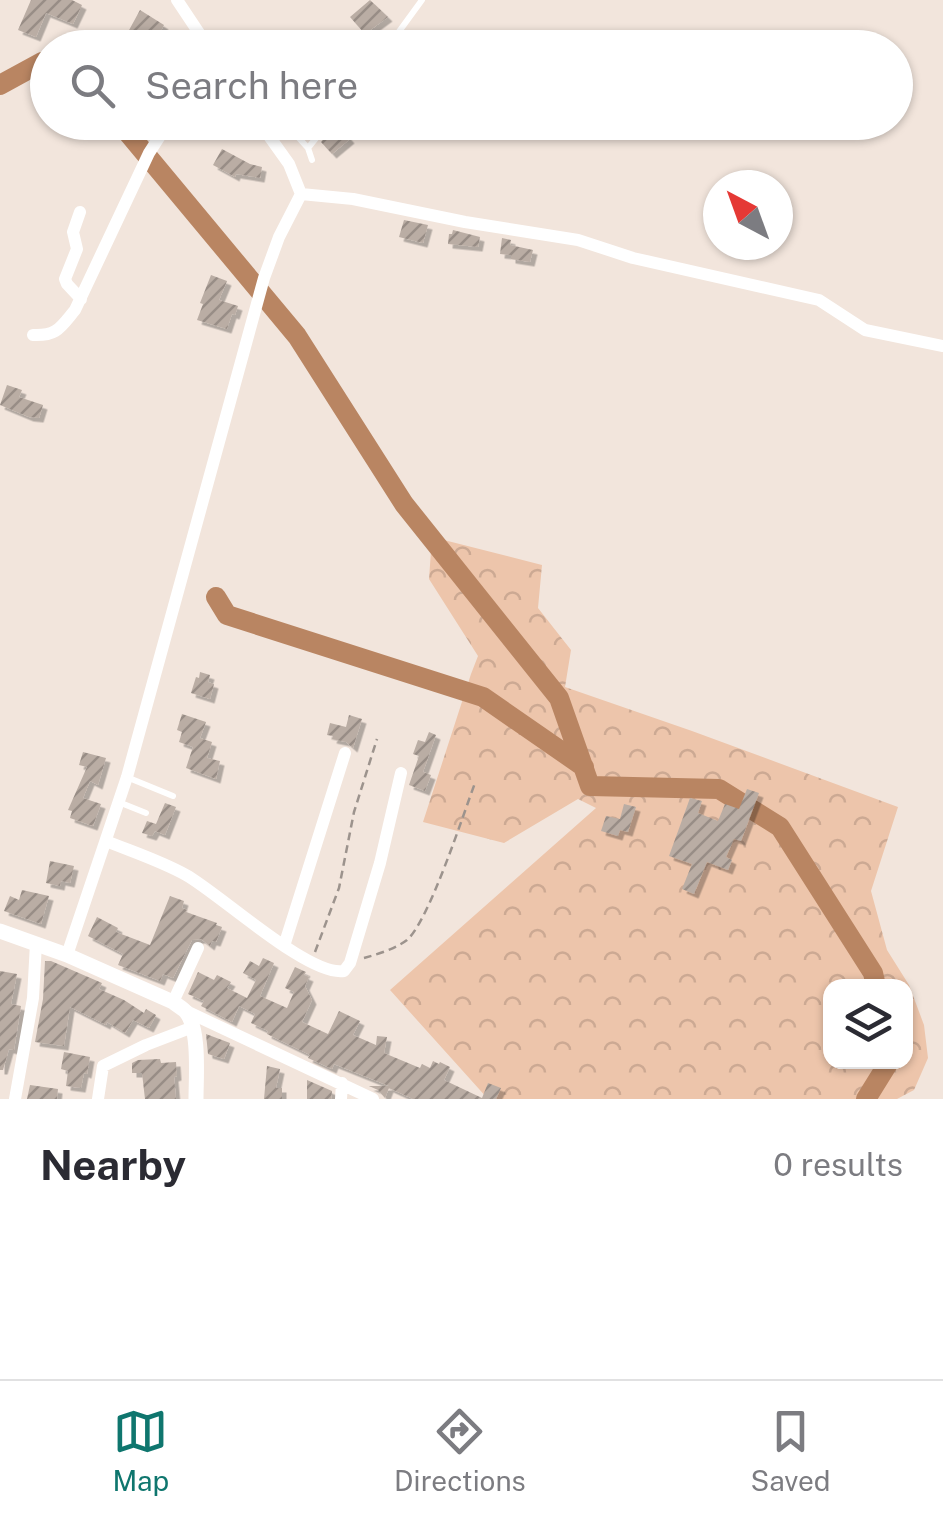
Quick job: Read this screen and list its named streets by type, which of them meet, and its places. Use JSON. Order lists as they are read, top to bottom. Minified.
{"north":"top left","page":{"search":"Search here","heading":["Nearby","0 results"],"nav":["Map","Directions","Saved"]}}
